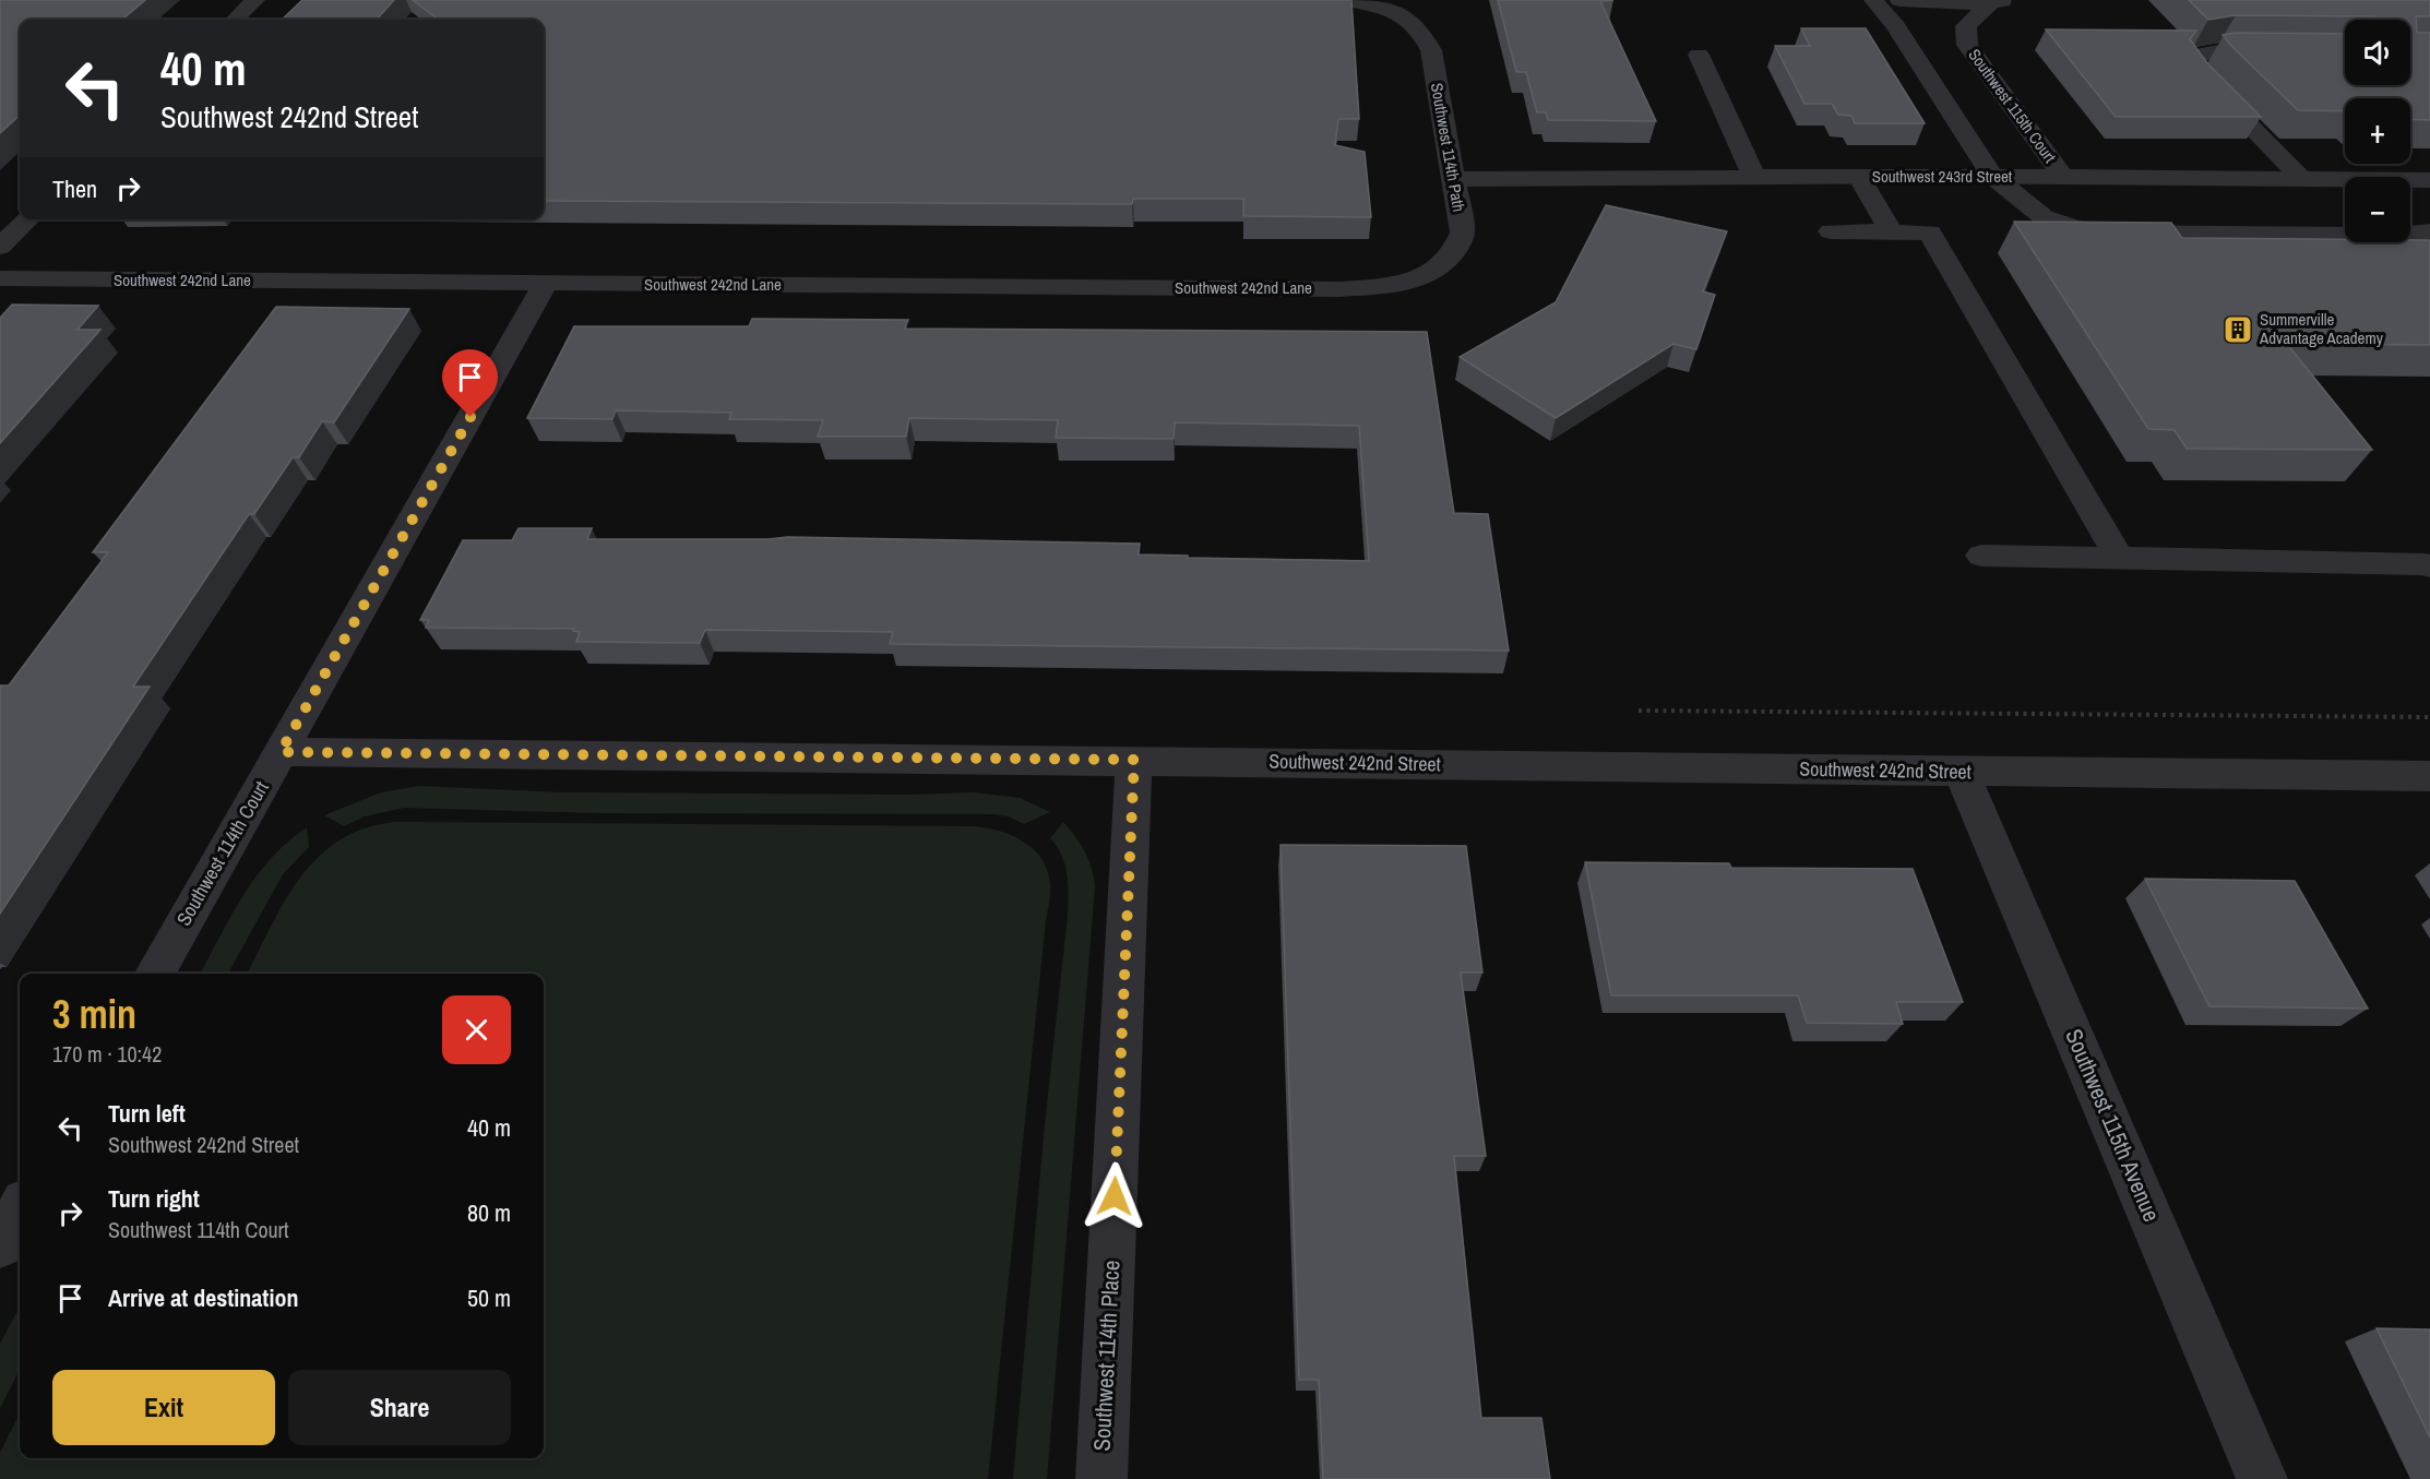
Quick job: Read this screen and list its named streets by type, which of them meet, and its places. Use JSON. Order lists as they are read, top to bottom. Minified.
{"streets":{"street":["Southwest 115th Court","Southwest 114th Path","Southwest 243rd Street","Southwest 242nd Lane","Southwest 242nd Street","Southwest 114th Court","Southwest 115th Avenue","Southwest 114th Place"]},"crossings":[["Southwest 115th Court","Southwest 243rd Street"],["Southwest 114th Path","Southwest 243rd Street"],["Southwest 114th Path","Southwest 242nd Lane"],["Southwest 242nd Lane","Southwest 114th Court"],["Southwest 242nd Street","Southwest 114th Court"],["Southwest 242nd Street","Southwest 115th Avenue"],["Southwest 242nd Street","Southwest 114th Place"]],"places":{"building":["Summerville Advantage Academy"]},"page":{"map_buttons":["+","−"],"turn":["40 m","Southwest 242nd Street"],"then":"Then","heading":["3 min","170 m · 10:42"],"list":[{"name":"Turn left","note":"Southwest 242nd Street","value":"40 m"},{"name":"Turn right","note":"Southwest 114th Court","value":"80 m"},{"name":"Arrive at destination","value":"50 m"}],"buttons":["Exit","Share"]}}
